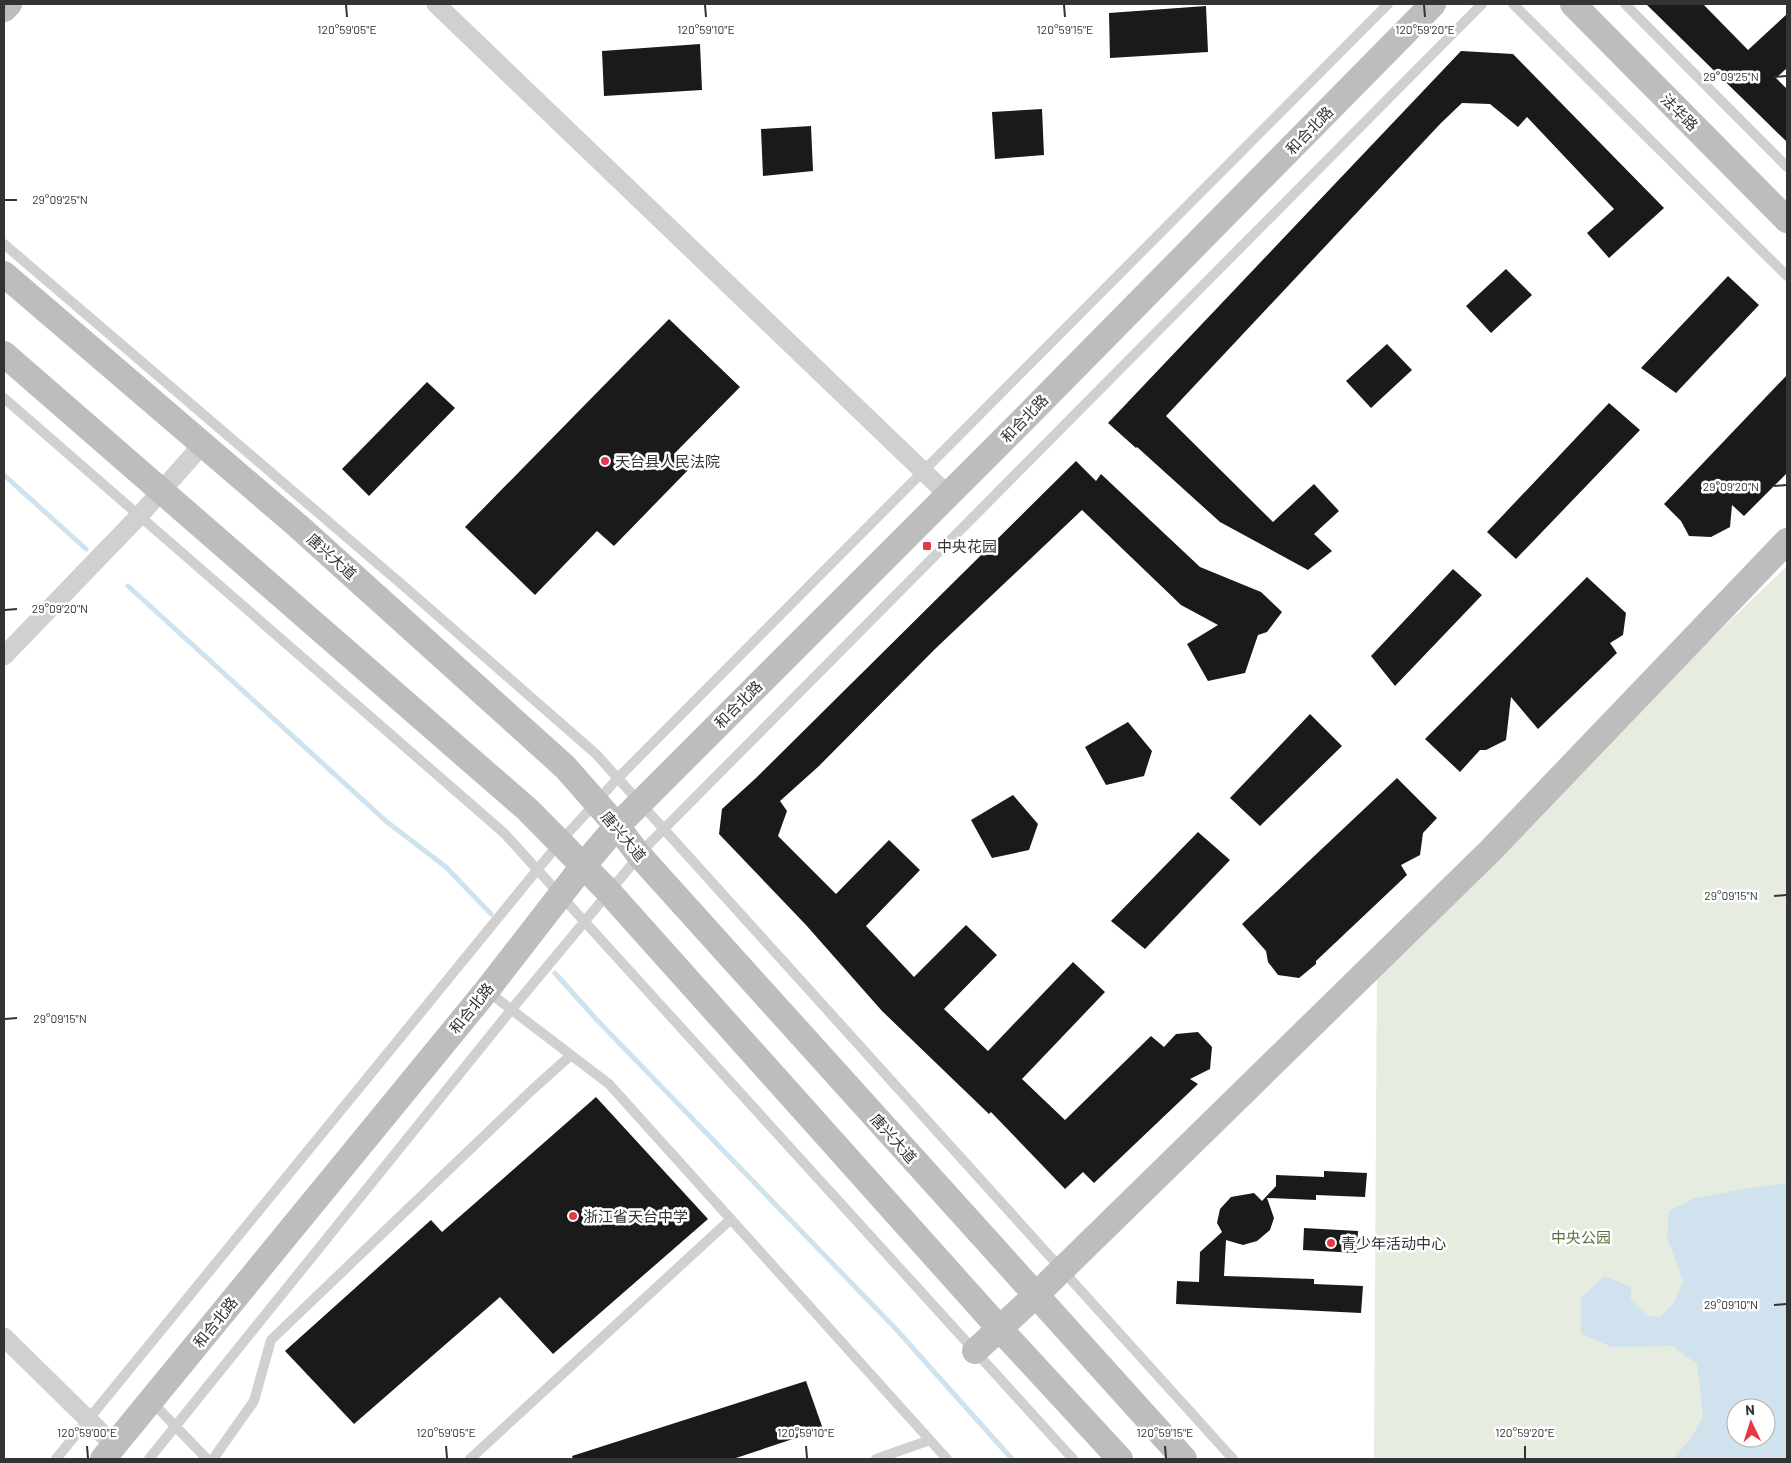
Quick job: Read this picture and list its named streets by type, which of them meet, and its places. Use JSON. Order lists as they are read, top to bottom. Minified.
{"streets":{"main road":["法华路","和合北路","唐兴大道"]},"crossings":[["和合北路","唐兴大道"]],"parks":["中央公园"],"places":{"other":["天台县人民法院","浙江省天台中学","青少年活动中心"],"transit":["中央花园"]},"north":"top","coordinates":["120°59'05\"E","120°59'10\"E","120°59'15\"E","120°59'20\"E","29°09'25\"N","29°09'20\"N","29°09'15\"N","29°09'10\"N","120°59'00\"E"]}
